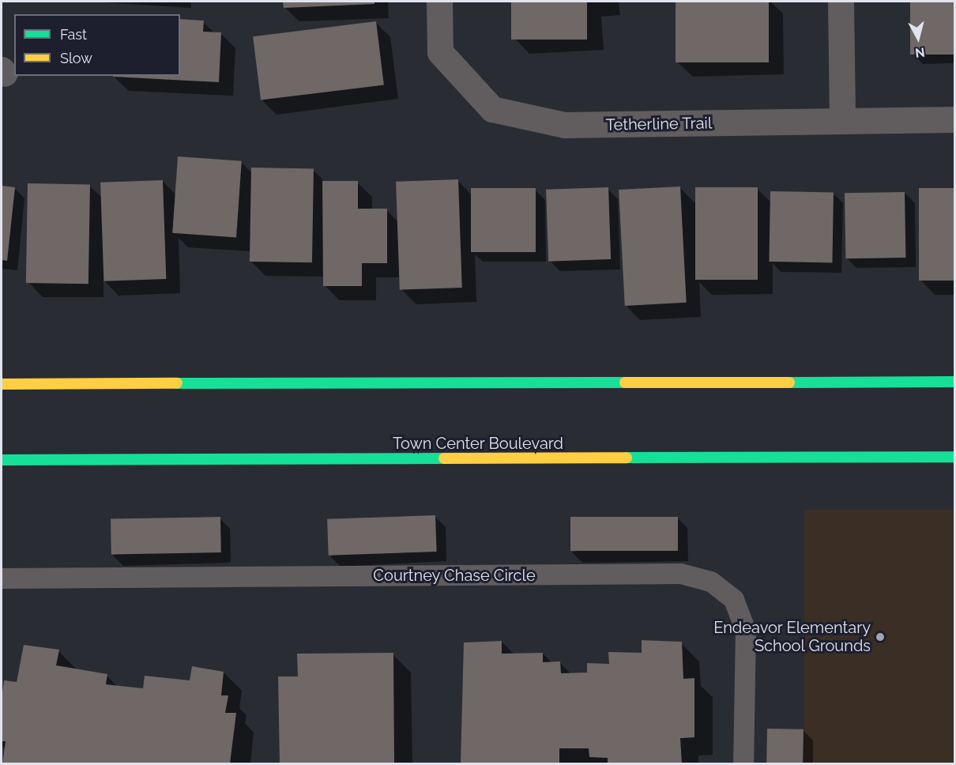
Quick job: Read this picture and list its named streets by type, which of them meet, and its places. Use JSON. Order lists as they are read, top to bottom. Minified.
{"streets":{"main road":["Town Center Boulevard"],"street":["Tetherline Trail"],"lane":["Courtney Chase Circle"]},"places":["Endeavor Elementary School Grounds"],"legend":["Fast","Slow"],"north":"bottom"}
